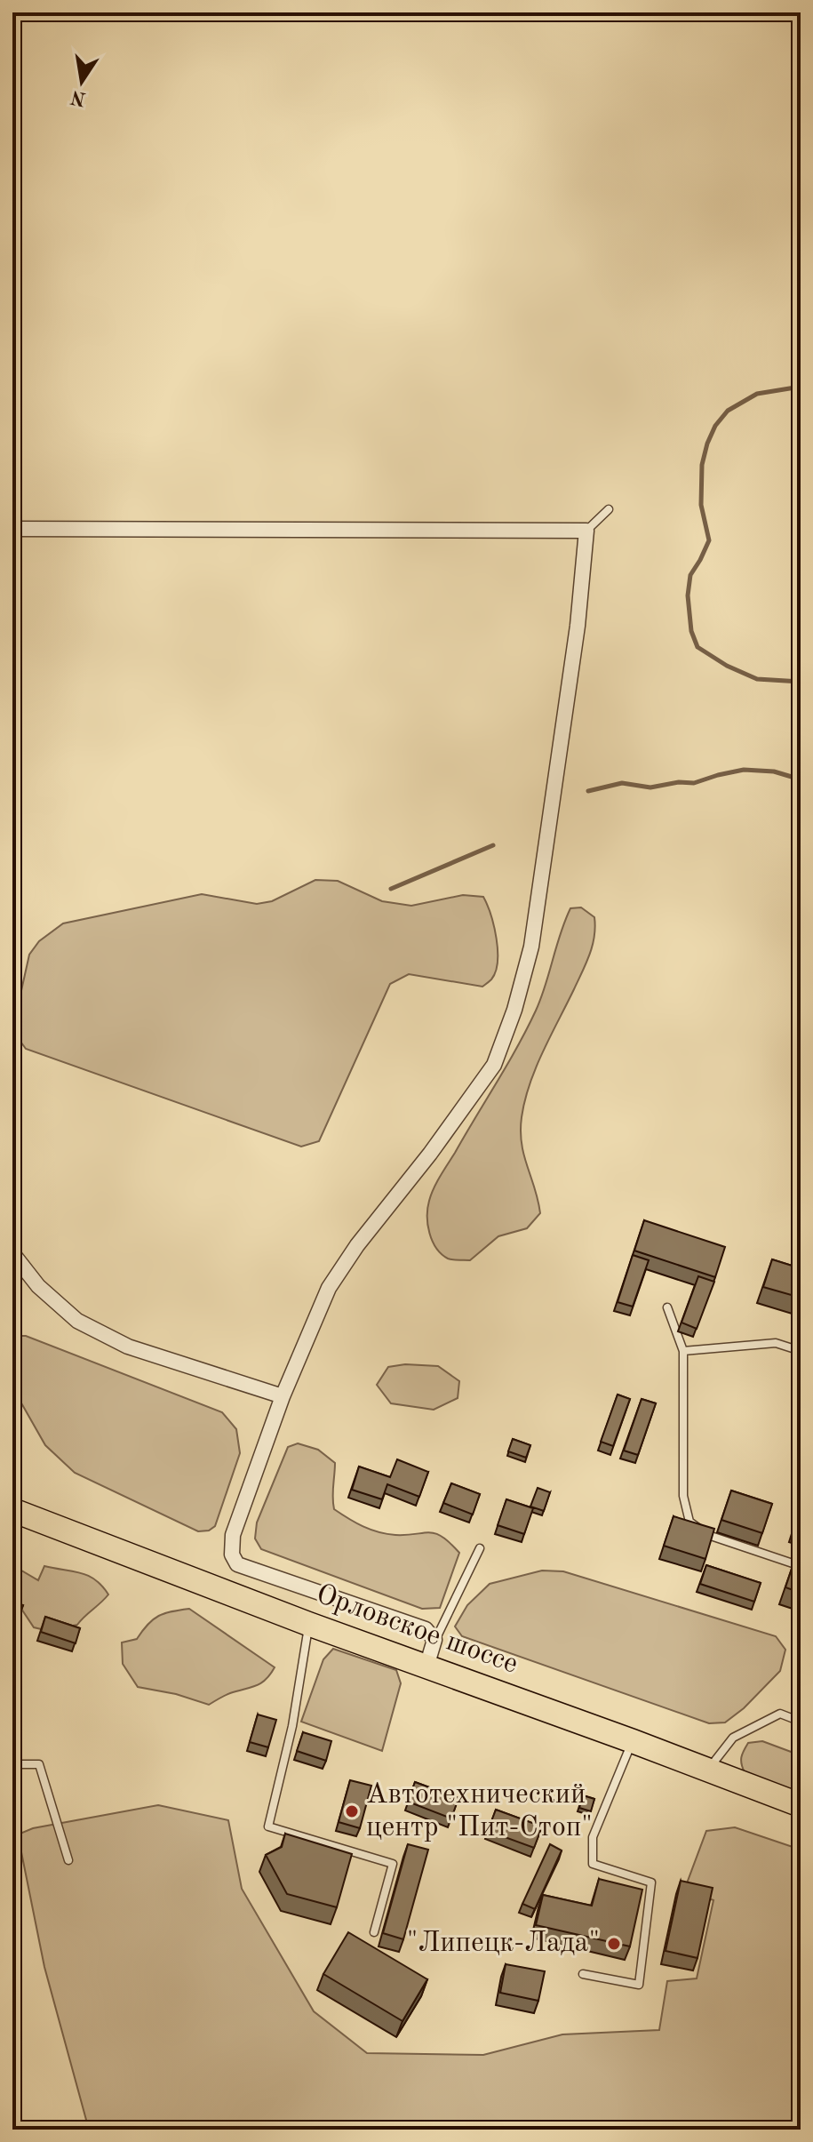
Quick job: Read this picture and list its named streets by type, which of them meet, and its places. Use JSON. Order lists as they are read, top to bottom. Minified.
{"streets":{"highway":["Орловское шоссе"]},"places":["Автотехнический центр \"Пит-Стоп\"","\"Липецк-Лада\""],"north":"bottom"}
